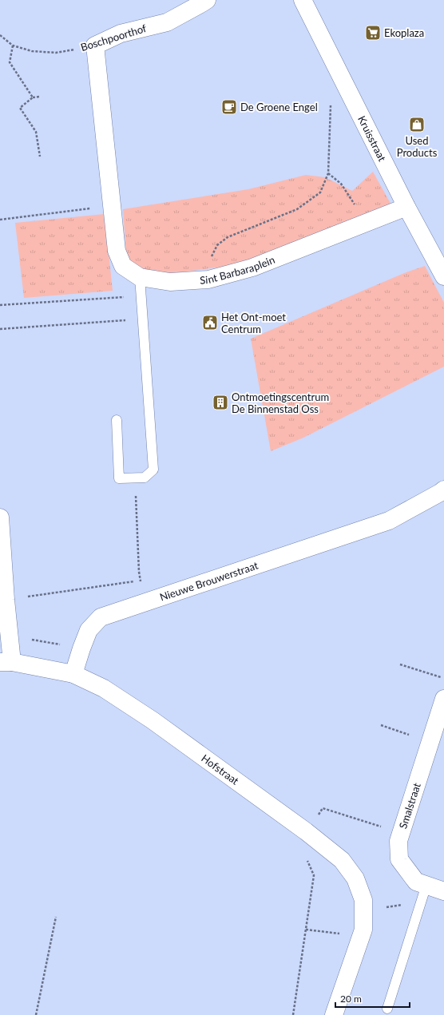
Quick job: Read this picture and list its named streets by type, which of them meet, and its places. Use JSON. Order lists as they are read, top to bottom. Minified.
{"streets":{"street":["Boschpoorthof","Kruisstraat","Sint Barbaraplein","Nieuwe Brouwerstraat","Hofstraat","Smalstraat"]},"crossings":[["Boschpoorthof","Sint Barbaraplein"],["Kruisstraat","Sint Barbaraplein"],["Nieuwe Brouwerstraat","Hofstraat"]],"places":{"supermarket":["Ekoplaza"],"cafe":["De Groene Engel"],"shop":["Used Products"],"public building":["Het Ont-moet Centrum"],"building":["Ontmoetingscentrum De Binnenstad Oss"]},"scale_bar":"20 m"}
